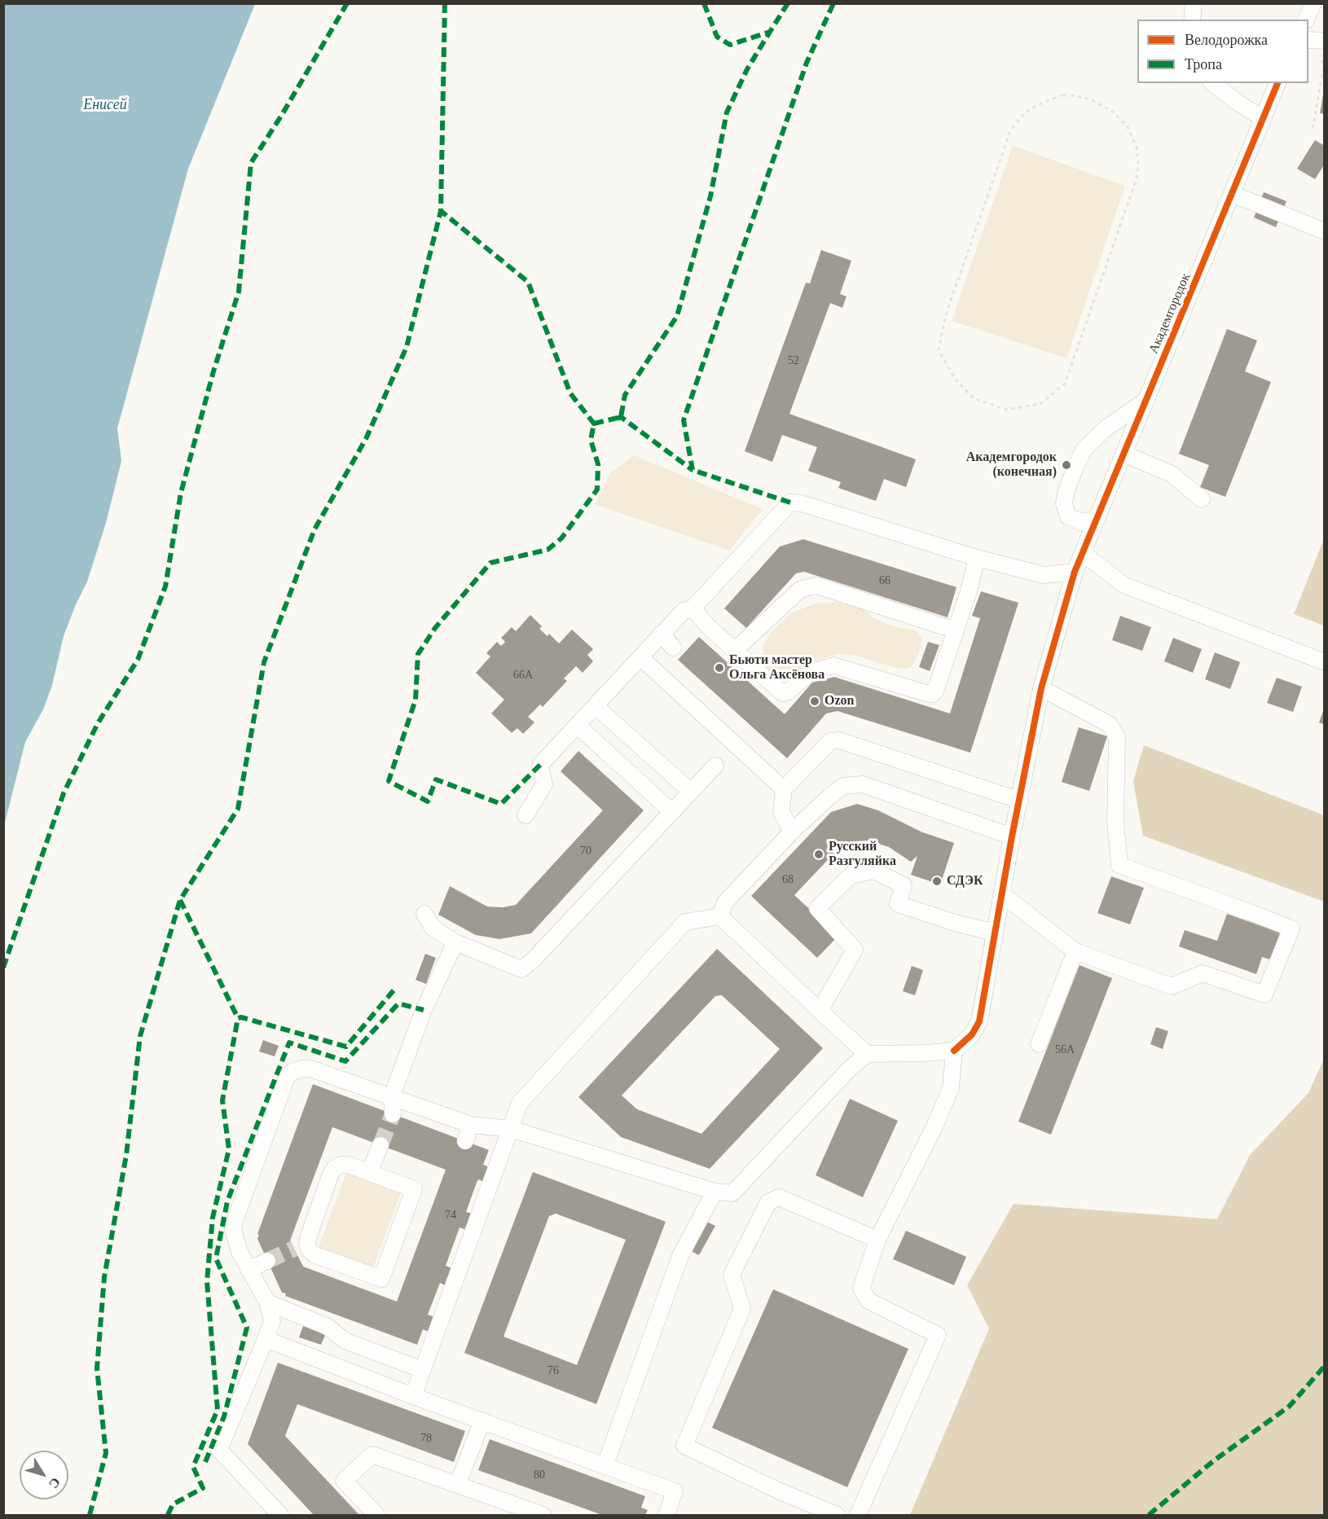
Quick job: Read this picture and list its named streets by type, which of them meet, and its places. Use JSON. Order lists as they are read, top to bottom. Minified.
{"streets":{"street":["Академгородок"]},"water":["Енисей"],"places":["Академгородок (конечная)","Бьюти мастер Oльга Аксёнова","Ozon","Русский Разгуляйка","СДЭК"],"house_numbers":["52","66","66А","70","68","56А","74","76","78","80"],"legend":["Велодорожка","Тропа"],"north":"bottom right"}
